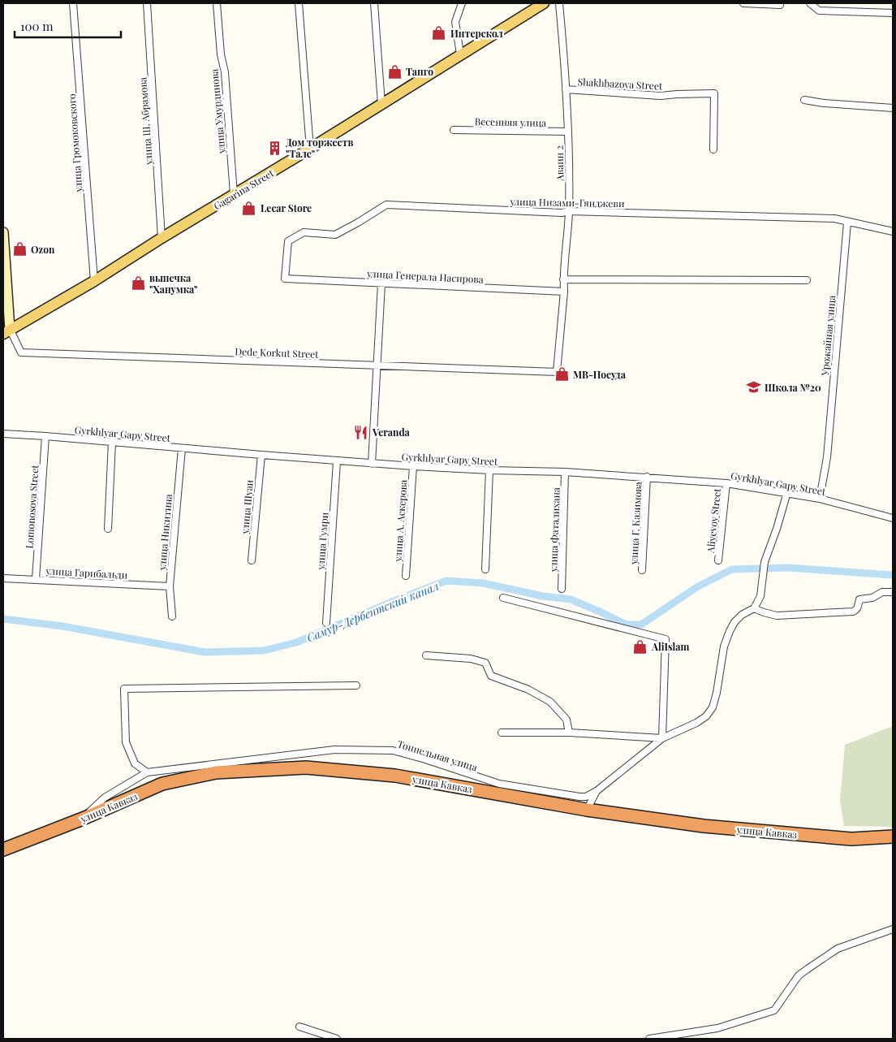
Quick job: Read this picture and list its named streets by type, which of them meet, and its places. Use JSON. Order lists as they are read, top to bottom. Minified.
{"streets":{"highway":["улица Кавказ"],"main road":["Gagarina Street"],"street":["Shakhbazova Street","улица Умурдинова","улица Ш. Абрамова","Весенняя улица","улица Громоковского","Аваин 2","улица Низами-Гянджеви","улица Генерала Насирова","Урожайная улица","Dede Korkut Street","Gyrkhlyar Gapy Street","Lomonosova Street","улица Шуаи","улица А. Аскерова","Aliyevoy Street","улица Г. Казимова","улица Фаталихана","улица Никитина","улица Гумри","улица Гарибальди","Тоннельная улица"]},"crossings":[["Shakhbazova Street","Аваин 2"],["улица Умурдинова","Gagarina Street"],["улица Ш. Абрамова","Gagarina Street"],["Весенняя улица","Аваин 2"],["улица Громоковского","Gagarina Street"],["Аваин 2","улица Низами-Гянджеви"],["Аваин 2","улица Генерала Насирова"],["Аваин 2","Dede Korkut Street"],["Gagarina Street","Dede Korkut Street"],["улица Низами-Гянджеви","улица Генерала Насирова"],["улица Низами-Гянджеви","Урожайная улица"],["Урожайная улица","Gyrkhlyar Gapy Street"],["Gyrkhlyar Gapy Street","Lomonosova Street"],["Gyrkhlyar Gapy Street","улица Шуаи"],["Gyrkhlyar Gapy Street","улица А. Аскерова"],["Gyrkhlyar Gapy Street","Aliyevoy Street"],["Gyrkhlyar Gapy Street","улица Г. Казимова"],["Gyrkhlyar Gapy Street","улица Фаталихана"],["Gyrkhlyar Gapy Street","улица Никитина"],["Gyrkhlyar Gapy Street","улица Гумри"],["Lomonosova Street","улица Гарибальди"],["улица Никитина","улица Гарибальди"]],"water":["Самур-Дербентский канал"],"places":{"shop":["Интерскол","Танго","Lecar Store","Ozon","выпечка \"Ханумка\"","МВ-Посуда","AliIslam"],"building":["Дом торжеств \"Тале\""],"school or university":["Школа №20"],"restaurant":["Veranda"]},"scale_bar":"100 m"}
